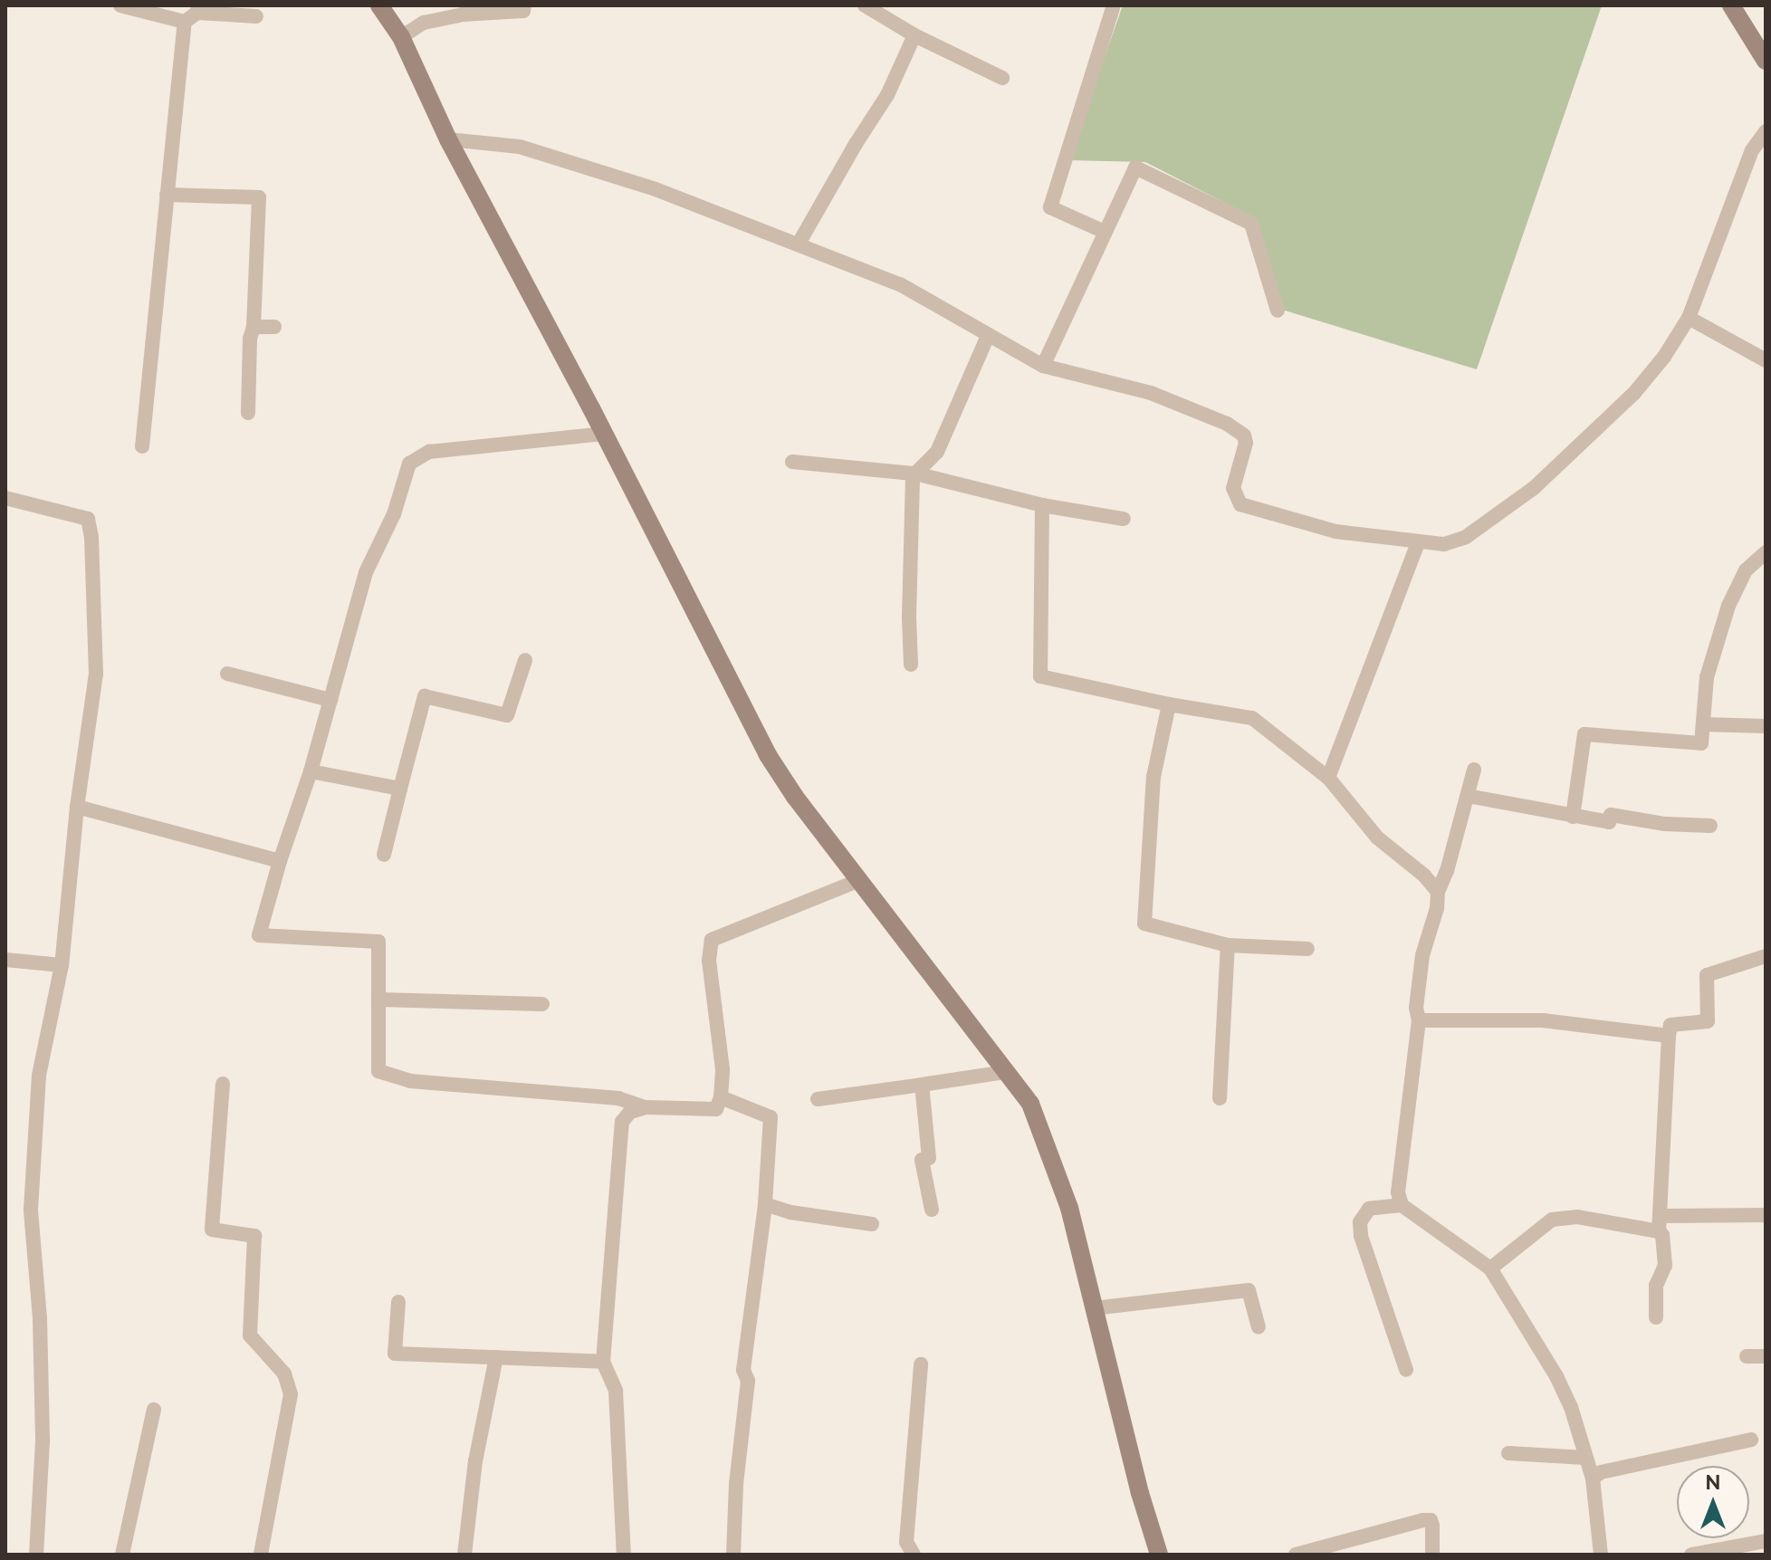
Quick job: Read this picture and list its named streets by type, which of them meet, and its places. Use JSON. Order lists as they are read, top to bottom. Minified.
{"north":"top"}
